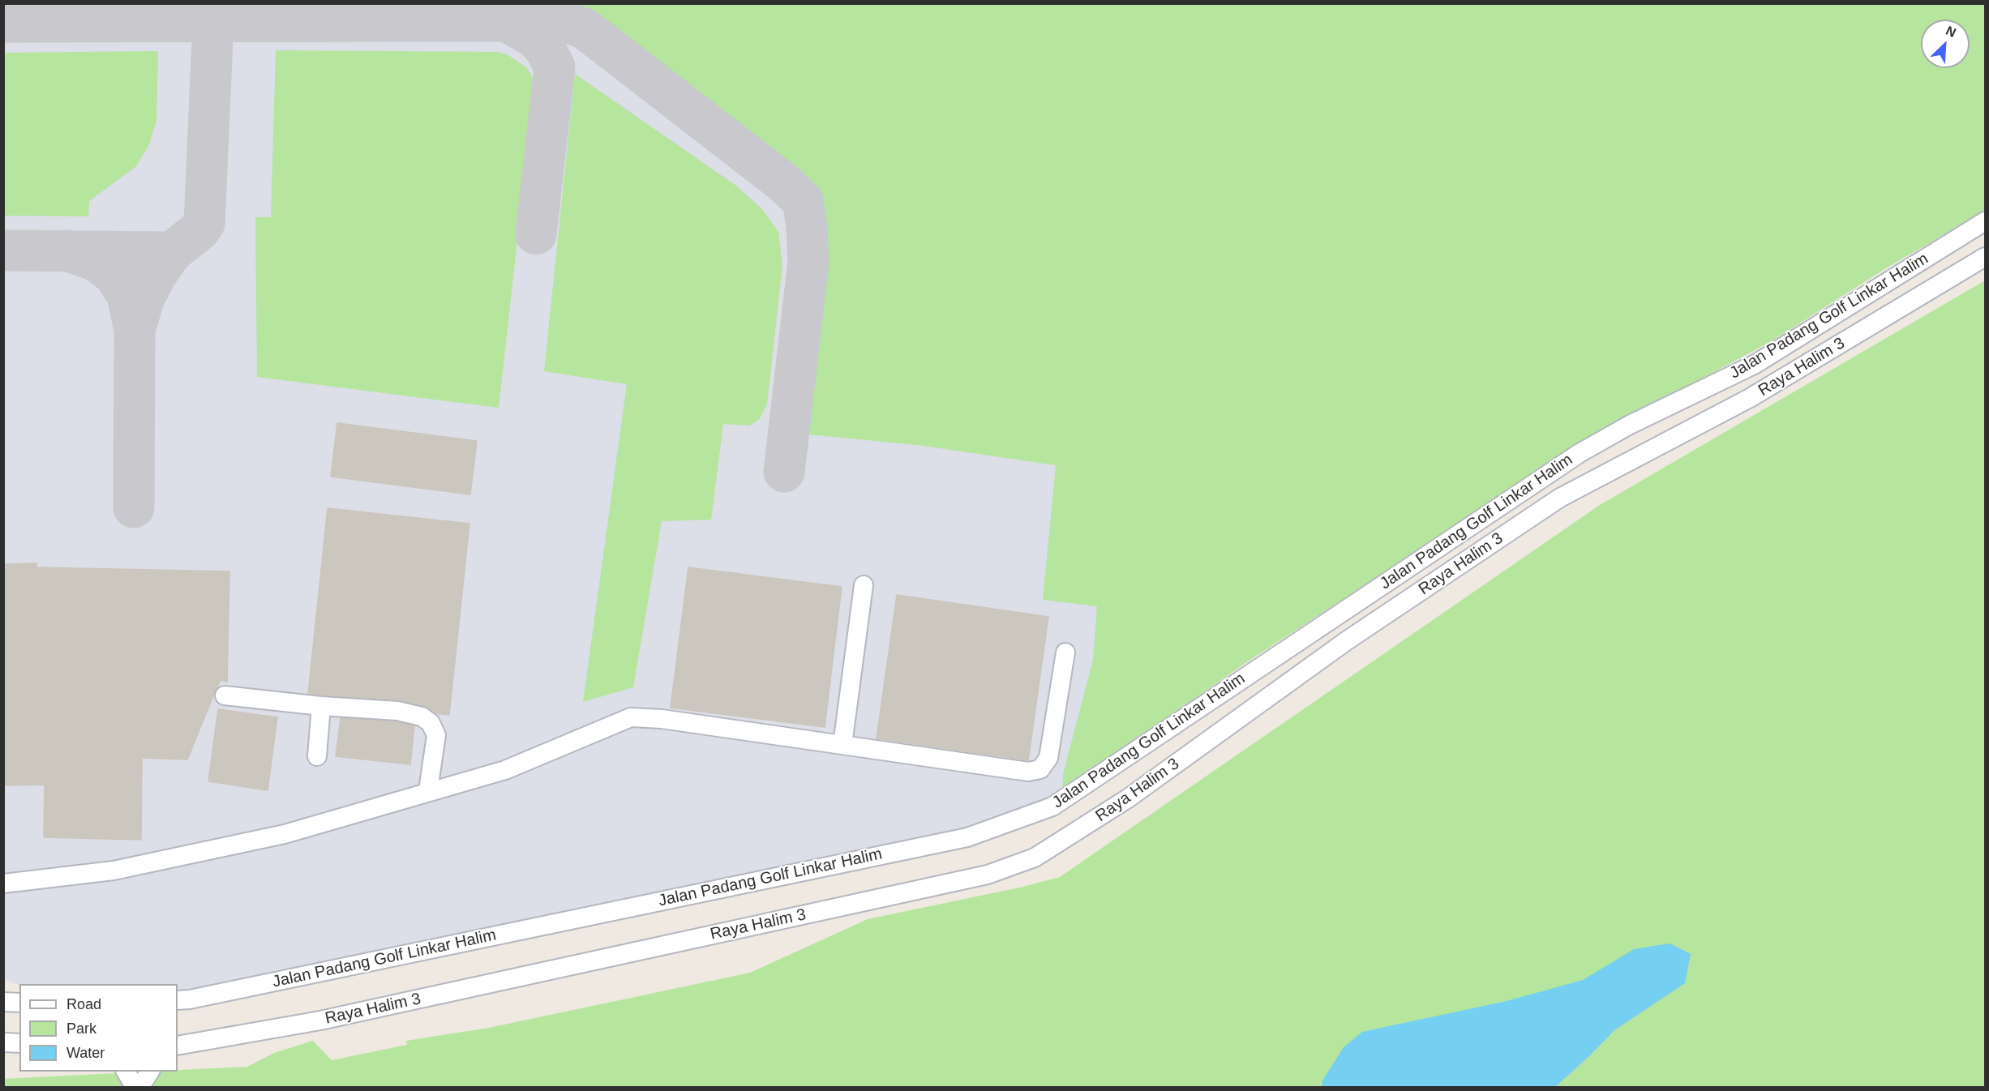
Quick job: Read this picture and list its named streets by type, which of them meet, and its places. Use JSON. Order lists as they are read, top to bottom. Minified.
{"streets":{"lane":["Jalan Padang Golf Linkar Halim","Raya Halim 3"]},"legend":["Road","Park","Water"],"north":"top right"}
